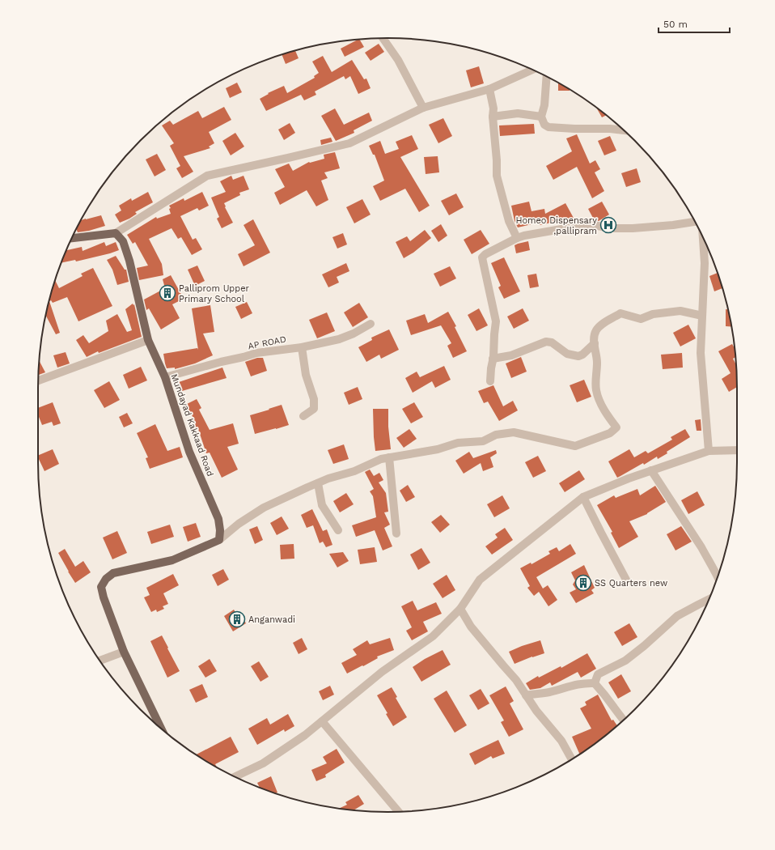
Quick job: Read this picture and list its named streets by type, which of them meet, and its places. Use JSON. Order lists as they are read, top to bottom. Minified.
{"streets":{"main road":["Mundayad Kakkaad Road"],"street":["AP ROAD"]},"crossings":[["AP ROAD","Mundayad Kakkaad Road"]],"places":{"hospital":["Homeo Dispensary ,pallipram"],"building":["Palliprom Upper Primary School","SS Quarters new","Anganwadi"]},"scale_bar":"50 m"}
